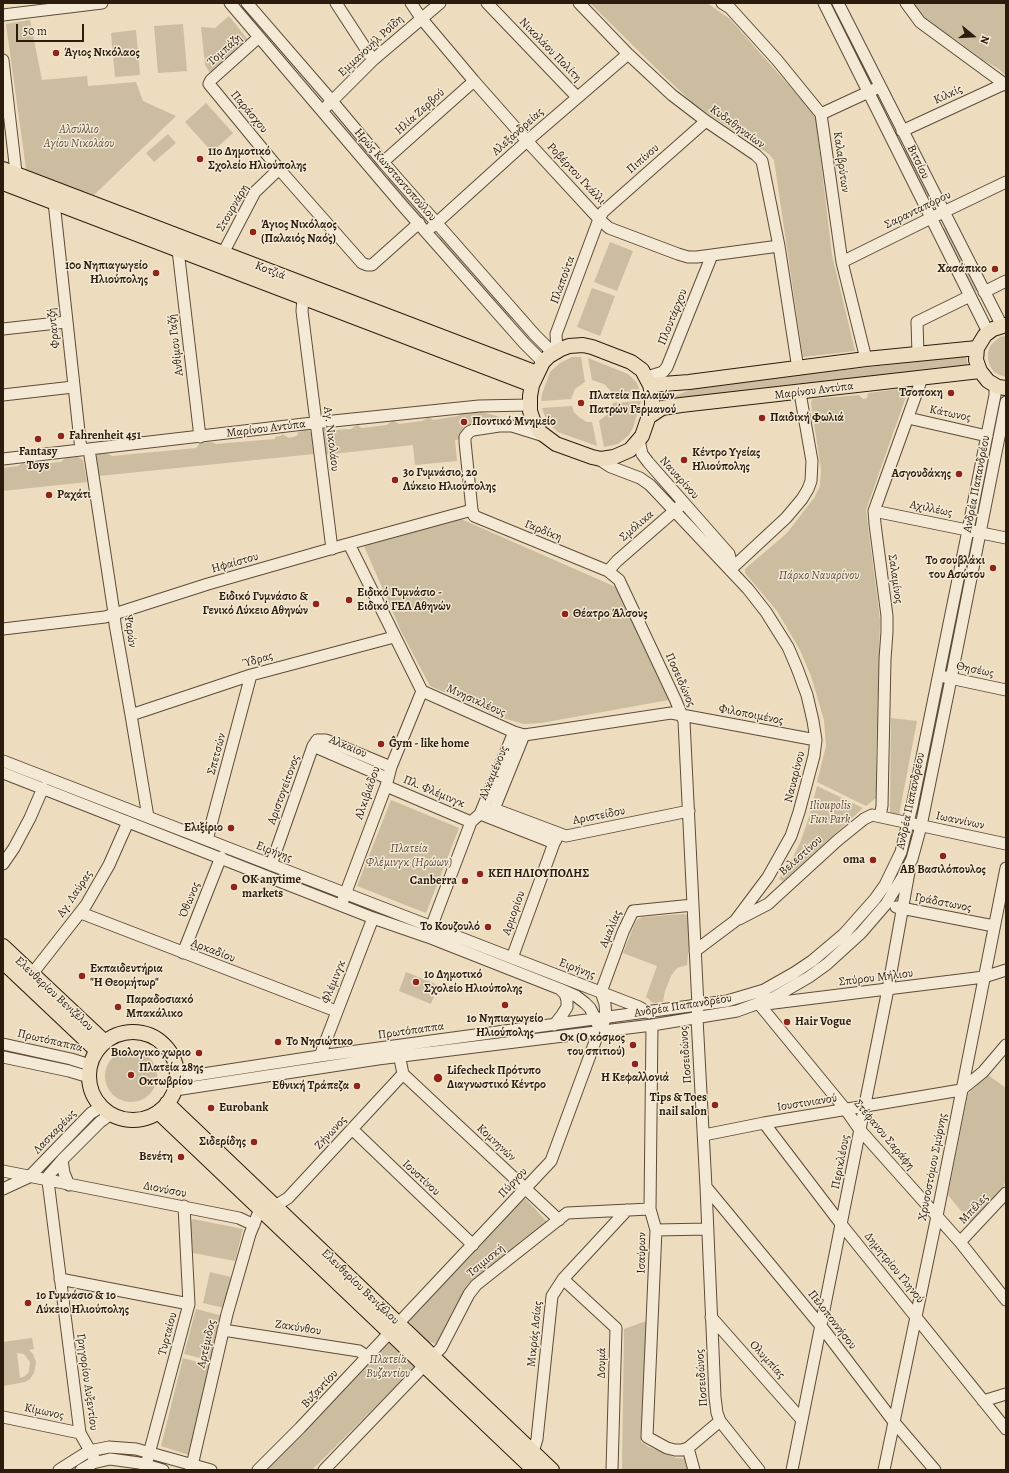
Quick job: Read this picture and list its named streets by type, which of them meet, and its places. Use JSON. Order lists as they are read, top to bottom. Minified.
{"streets":{"main road":["Κοτζιά","Μαρίνου Αντύπα","Ελευθερίου Βενιζέλου"],"street":["Εμμανουήλ Ροΐδη","Τομπάζη","Νικολάου Πολίτη","Κιλκίς","Παράσχου","Ηλία Ζερβού","Κυδαθηναίων","Αλεξανδρείας","Πιπίνου","Καλαβρύτων","Βιτσίου","Ροβέρτου Γκάλλι","Ηρώς Κωνσταντοπούλου","Στουρνάρη","Σαρανταπόρου","Πλαπούτα","Πλουτάρχου","Φραντζή","Ανθίμου Γαζή","Κάτωνος","Αγ. Νικολάου","Ναυαρίνου","Ανδρέα Παπανδρέου","Αχιλλέως","Σμόλικα","Γαρδίκη","Ηφαίστου","Σαλαμίνος","Ψαρών","Ύδρας","Θησέως","Ποσειδώνος","Μνησικλέους","Φιλοποιμένος","Αλκαίου","Σπετσών","Αλκαμένους","Αριστογείτονος","Πλ. Φλέμινγκ","Αλκιβιάδου","Αριστείδου","Ιωαννίνων","Ειρήνης","Βελεστίνου","Αγ. Λαύρας","Όθωνος","Γράδστωνος","Αρμορίου","Αμαλίας","Αρκαδίου","Σπύρου Μήλιου","Φλέμινγκ","Πρωτόπαππα","Ιουστινιανού","Λασκαρέως","Ζήνωνος","Στέφανου Σαράφη","Κομνηνών","Περικλέους","Χρυσοστόμου Σμύρνης","Ιουστίνου","Πύργου","Διονύσου","Μπέλες","Ισαύρων","Τσιμισκή","Δημητρίου Γληνού","Πελοποννήσου","Ζακύνθου","Τυρταίου","Μικράς Ασίας","Αρτέμιδος","Ολυμπίας","Δουμά","Γρηγορίου Αυξεντίου","Βυζαντίου","Κίμωνος"]},"crossings":[["Εμμανουήλ Ροΐδη","Ροβέρτου Γκάλλι"],["Εμμανουήλ Ροΐδη","Ηρώς Κωνσταντοπούλου"],["Τομπάζη","Παράσχου"],["Τομπάζη","Ηρώς Κωνσταντοπούλου"],["Νικολάου Πολίτη","Αλεξανδρείας"],["Κιλκίς","Βιτσίου"],["Παράσχου","Ηρώς Κωνσταντοπούλου"],["Παράσχου","Στουρνάρη"],["Ηλία Ζερβού","Ροβέρτου Γκάλλι"],["Ηλία Ζερβού","Ηρώς Κωνσταντοπούλου"],["Κυδαθηναίων","Αλεξανδρείας"],["Κυδαθηναίων","Πιπίνου"],["Κυδαθηναίων","Ροβέρτου Γκάλλι"],["Κυδαθηναίων","Μαρίνου Αντύπα"],["Αλεξανδρείας","Ροβέρτου Γκάλλι"],["Αλεξανδρείας","Ηρώς Κωνσταντοπούλου"],["Πιπίνου","Ροβέρτου Γκάλλι"],["Πιπίνου","Πλαπούτα"],["Καλαβρύτων","Σαρανταπόρου"],["Καλαβρύτων","Μαρίνου Αντύπα"],["Βιτσίου","Σαρανταπόρου"],["Ροβέρτου Γκάλλι","Πλαπούτα"],["Ροβέρτου Γκάλλι","Πλουτάρχου"],["Ηρώς Κωνσταντοπούλου","Κοτζιά"],["Ηρώς Κωνσταντοπούλου","Πλαπούτα"],["Ηρώς Κωνσταντοπούλου","Πλουτάρχου"],["Ηρώς Κωνσταντοπούλου","Μαρίνου Αντύπα"],["Ηρώς Κωνσταντοπούλου","Ναυαρίνου"],["Στουρνάρη","Κοτζιά"],["Κοτζιά","Πλαπούτα"],["Κοτζιά","Πλουτάρχου"],["Κοτζιά","Φραντζή"],["Κοτζιά","Ανθίμου Γαζή"],["Κοτζιά","Μαρίνου Αντύπα"],["Κοτζιά","Αγ. Νικολάου"],["Κοτζιά","Ναυαρίνου"],["Πλαπούτα","Πλουτάρχου"],["Πλαπούτα","Μαρίνου Αντύπα"],["Πλαπούτα","Ναυαρίνου"],["Πλουτάρχου","Μαρίνου Αντύπα"],["Πλουτάρχου","Ναυαρίνου"],["Φραντζή","Μαρίνου Αντύπα"],["Φραντζή","Ψαρών"],["Ανθίμου Γαζή","Μαρίνου Αντύπα"],["Μαρίνου Αντύπα","Αγ. Νικολάου"],["Μαρίνου Αντύπα","Ναυαρίνου"],["Μαρίνου Αντύπα","Σαλαμίνος"],["Μαρίνου Αντύπα","Ψαρών"],["Κάτωνος","Ανδρέα Παπανδρέου"],["Κάτωνος","Σαλαμίνος"],["Αγ. Νικολάου","Ηφαίστου"],["Ναυαρίνου","Σμόλικα"],["Ναυαρίνου","Ποσειδώνος"],["Ναυαρίνου","Φιλοποιμένος"],["Ναυαρίνου","Βελεστίνου"],["Ανδρέα Παπανδρέου","Αχιλλέως"],["Ανδρέα Παπανδρέου","Θησέως"],["Ανδρέα Παπανδρέου","Ποσειδώνος"],["Ανδρέα Παπανδρέου","Ιωαννίνων"],["Ανδρέα Παπανδρέου","Ειρήνης"],["Ανδρέα Παπανδρέου","Βελεστίνου"],["Ανδρέα Παπανδρέου","Γράδστωνος"],["Ανδρέα Παπανδρέου","Σπύρου Μήλιου"],["Ανδρέα Παπανδρέου","Πρωτόπαππα"],["Ανδρέα Παπανδρέου","Στέφανου Σαράφη"],["Ανδρέα Παπανδρέου","Περικλέους"],["Ανδρέα Παπανδρέου","Πύργου"],["Ανδρέα Παπανδρέου","Ισαύρων"],["Αχιλλέως","Σαλαμίνος"],["Σμόλικα","Γαρδίκη"],["Σμόλικα","Ποσειδώνος"],["Γαρδίκη","Ηφαίστου"],["Γαρδίκη","Ποσειδώνος"],["Ηφαίστου","Ψαρών"],["Σαλαμίνος","Βελεστίνου"],["Ψαρών","Ύδρας"],["Ψαρών","Ειρήνης"],["Ύδρας","Σπετσών"],["Ποσειδώνος","Φιλοποιμένος"],["Ποσειδώνος","Αριστείδου"],["Ποσειδώνος","Αμαλίας"],["Ποσειδώνος","Ιουστινιανού"],["Ποσειδώνος","Πελοποννήσου"],["Ποσειδώνος","Ολυμπίας"],["Μνησικλέους","Αλκαμένους"],["Μνησικλέους","Αλκιβιάδου"],["Αλκαίου","Αριστογείτονος"],["Αλκαίου","Πλ. Φλέμινγκ"],["Αλκαίου","Αλκιβιάδου"],["Σπετσών","Ειρήνης"],["Αλκαμένους","Πλ. Φλέμινγκ"],["Αλκαμένους","Αριστείδου"],["Αλκαμένους","Ειρήνης"],["Αριστογείτονος","Ειρήνης"],["Πλ. Φλέμινγκ","Αλκιβιάδου"],["Αλκιβιάδου","Ειρήνης"],["Αριστείδου","Αρμορίου"],["Ιωαννίνων","Βελεστίνου"],["Ειρήνης","Αγ. Λαύρας"],["Ειρήνης","Όθωνος"],["Ειρήνης","Αρμορίου"],["Ειρήνης","Αμαλίας"],["Ειρήνης","Φλέμινγκ"],["Ειρήνης","Πρωτόπαππα"],["Ειρήνης","Πύργου"],["Αγ. Λαύρας","Αρκαδίου"],["Αγ. Λαύρας","Ελευθερίου Βενιζέλου"],["Όθωνος","Αρκαδίου"],["Γράδστωνος","Περικλέους"],["Γράδστωνος","Χρυσοστόμου Σμύρνης"],["Αρκαδίου","Φλέμινγκ"],["Σπύρου Μήλιου","Στέφανου Σαράφη"],["Σπύρου Μήλιου","Περικλέους"],["Σπύρου Μήλιου","Χρυσοστόμου Σμύρνης"],["Φλέμινγκ","Πρωτόπαππα"],["Ελευθερίου Βενιζέλου","Πρωτόπαππα"],["Ελευθερίου Βενιζέλου","Λασκαρέως"],["Ελευθερίου Βενιζέλου","Ζήνωνος"],["Ελευθερίου Βενιζέλου","Πύργου"],["Ελευθερίου Βενιζέλου","Τσιμισκή"],["Ελευθερίου Βενιζέλου","Μικράς Ασίας"],["Ελευθερίου Βενιζέλου","Βυζαντίου"],["Πρωτόπαππα","Λασκαρέως"],["Πρωτόπαππα","Πύργου"],["Ιουστινιανού","Στέφανου Σαράφη"],["Ιουστινιανού","Περικλέους"],["Ιουστινιανού","Χρυσοστόμου Σμύρνης"],["Ιουστινιανού","Δημητρίου Γληνού"],["Λασκαρέως","Διονύσου"],["Λασκαρέως","Γρηγορίου Αυξεντίου"],["Ζήνωνος","Κομνηνών"],["Ζήνωνος","Ιουστίνου"],["Στέφανου Σαράφη","Περικλέους"],["Στέφανου Σαράφη","Χρυσοστόμου Σμύρνης"],["Στέφανου Σαράφη","Μπέλες"],["Κομνηνών","Πύργου"],["Κομνηνών","Τσιμισκή"],["Περικλέους","Δημητρίου Γληνού"],["Περικλέους","Πελοποννήσου"],["Περικλέους","Ολυμπίας"],["Χρυσοστόμου Σμύρνης","Δημητρίου Γληνού"],["Χρυσοστόμου Σμύρνης","Πελοποννήσου"],["Ιουστίνου","Πύργου"],["Πύργου","Βυζαντίου"],["Διονύσου","Τυρταίου"],["Διονύσου","Αρτέμιδος"],["Διονύσου","Γρηγορίου Αυξεντίου"],["Ζακύνθου","Αρτέμιδος"],["Ζακύνθου","Βυζαντίου"],["Μικράς Ασίας","Δουμά"],["Γρηγορίου Αυξεντίου","Κίμωνος"]],"parks":["Αλσύλλιο Αγίου Νικολάου","Πάρκο Ναυαρίνου","Ilioupolis Fun Park","Πλατεία Φλέμινγκ (Ηρώων)","Πλατεία Βυζαντίου"],"places":["Άγιος Νικόλαος","11ο Δημοτικό Σχολείο Ηλιούπολης","Άγιος Νικόλαος (Παλαιός Ναός)","Χασάπικο","10ο Νηπιαγωγείο Ηλιούπολης","Τσοποκη","Πλατεία Παλαιών Πατρών Γερμανού","Παιδική Φωλιά","Ποντικό Μνημείο","Fahrenheit 451","Fantasy Toys","Κέντρο Υγείας Ηλιούπολης","Ασγουδάκης","3ο Γυμνάσιο, 2ο Λύκειο Ηλιούπολης","Ραχάτι","Το σουβλάκι του Ασώτου","Ειδικό Γυμνάσιο - Ειδικό ΓΕΛ Αθηνών","Ειδικό Γυμνάσιο & Γενικό Λύκειο Αθηνών","Θέατρο Άλσους","Ĝym - like home","Ελιξίριο","ΑΒ Βασιλόπουλος","oma","ΚΕΠ ΗΛΙΟΥΠΟΛΗΣ","Canberra","OK anytime markets","Το Κουζουλό","Εκπαιδευτήρια \"Η Θεομήτωρ\"","1ο Δημοτικό Σχολείο Ηλιούπολης","1ο Νηπιαγωγείο Ηλιούπολης","Παραδοσιακό Μπακάλικο","Hair Vogue","Το Νησιώτικο","Οκ (Ο κόσμος του σπιτιού)","Βιολογικο χωριο","Η Κεφαλλονιά","Πλατεία 28ης Οκτωβρίου","Lifecheck Πρότυπο Διαγνωστικό Κέντρο","Εθνική Τράπεζα","Tips & Toes nail salon","Eurobank","Σιδερίδης","Βενέτη","1ο Γυμνάσιο & 1ο Λύκειο Ηλιούπολης"],"scale_bar":"50 m","north":"right"}
